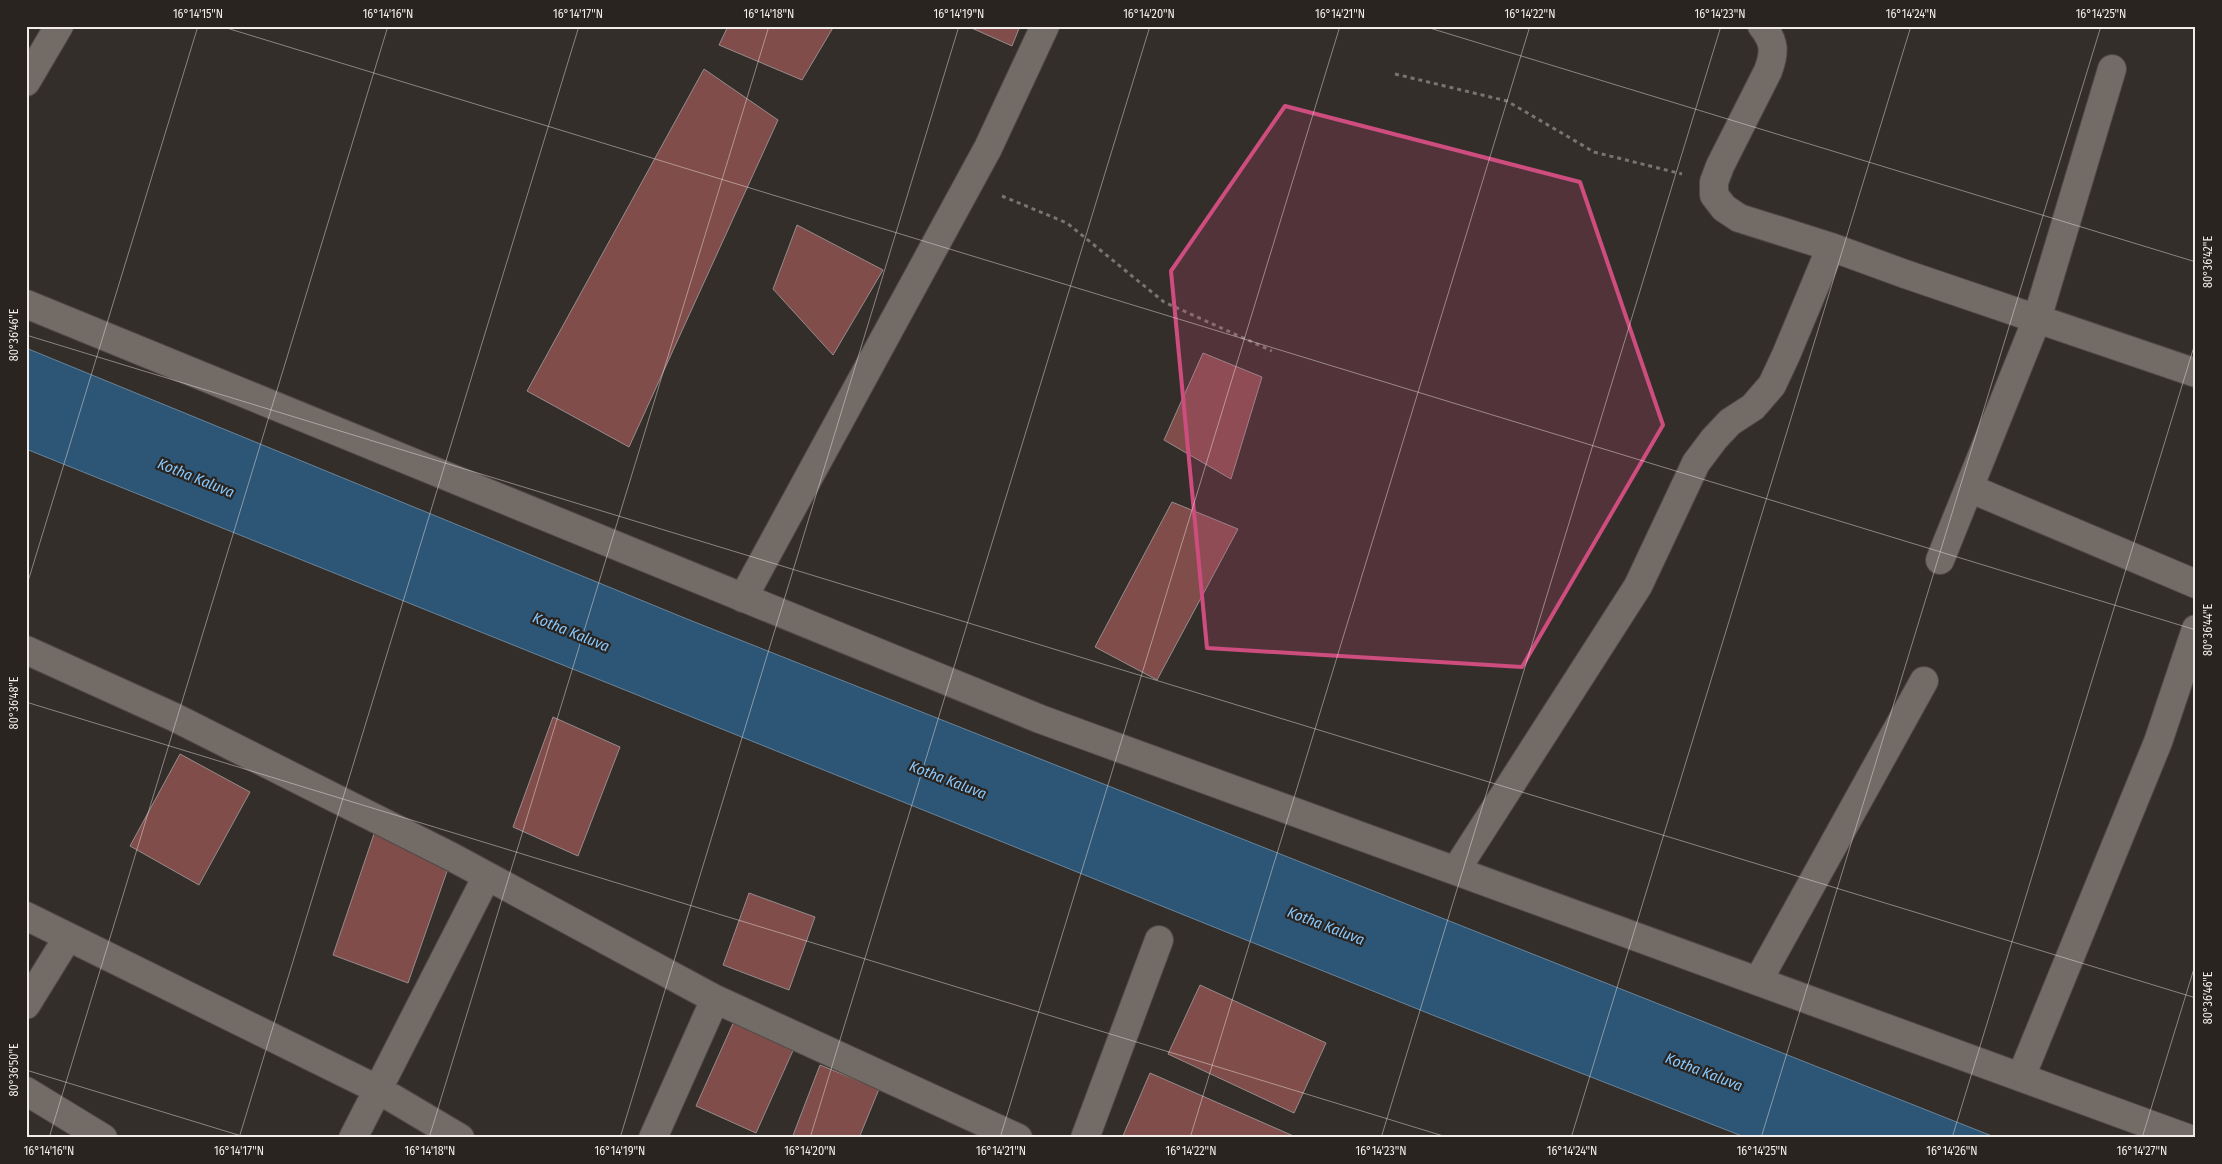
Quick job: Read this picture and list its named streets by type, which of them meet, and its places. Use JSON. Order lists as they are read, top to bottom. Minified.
{"water":["Kotha Kaluva"],"coordinates":["16°14'15\"N","16°14'16\"N","16°14'17\"N","16°14'18\"N","16°14'19\"N","16°14'20\"N","16°14'21\"N","16°14'22\"N","16°14'23\"N","16°14'24\"N","16°14'25\"N","80°36'42\"E","80°36'46\"E","80°36'44\"E","80°36'48\"E","80°36'50\"E","16°14'26\"N","16°14'27\"N"]}
